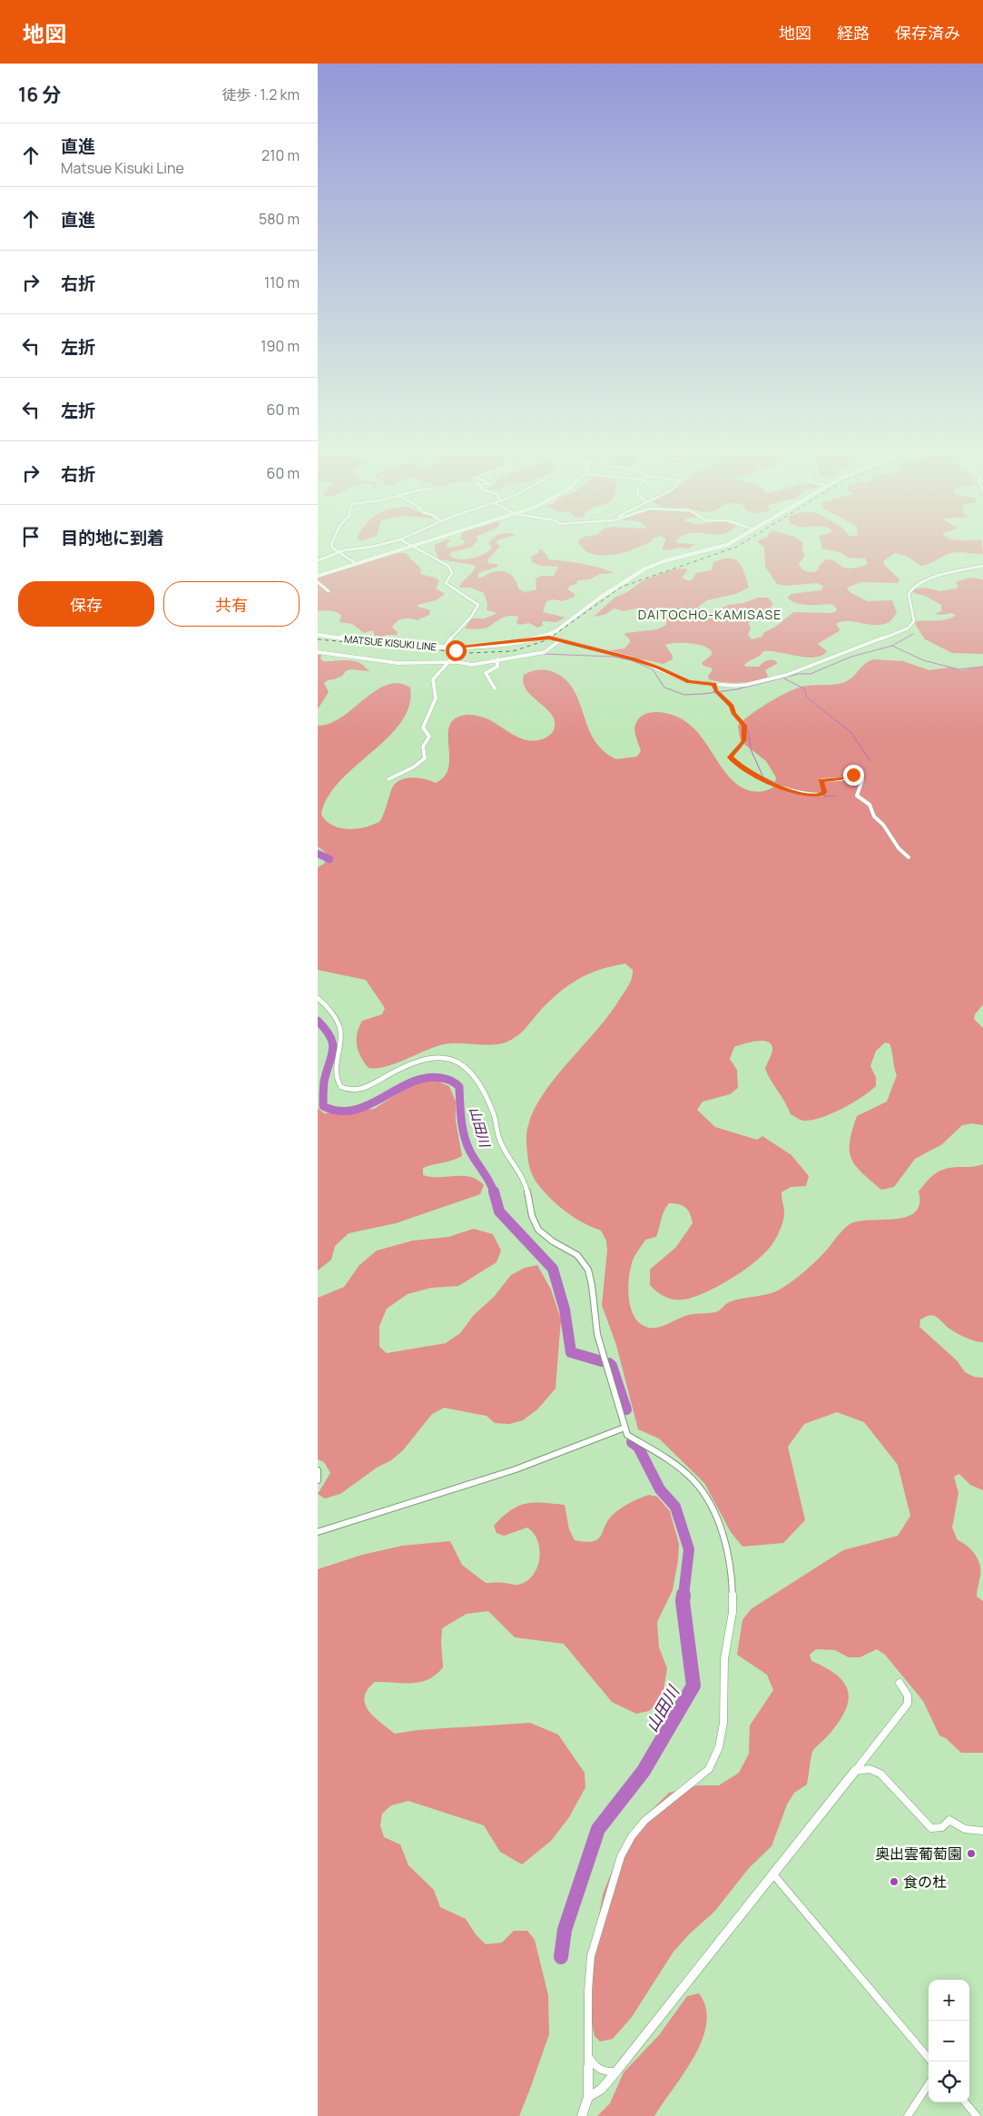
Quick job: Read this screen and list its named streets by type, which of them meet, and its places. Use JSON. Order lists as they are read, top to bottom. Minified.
{"streets":{"main road":["MATSUE KISUKI LINE"]},"districts":["DAITOCHO-KAMISASE"],"water":["山田川"],"places":["奥出雲葡萄園","食の杜"],"page":{"header":"地図","nav":["地図","経路","保存済み"],"heading":["16 分","徒歩 · 1.2 km"],"list":[["直進","Matsue Kisuki Line","210 m"],["直進","580 m"],["右折","110 m"],["左折","190 m"],["左折","60 m"],["右折","60 m"],"目的地に到着"],"buttons":["保存","共有"],"map_buttons":["+","−"]}}
